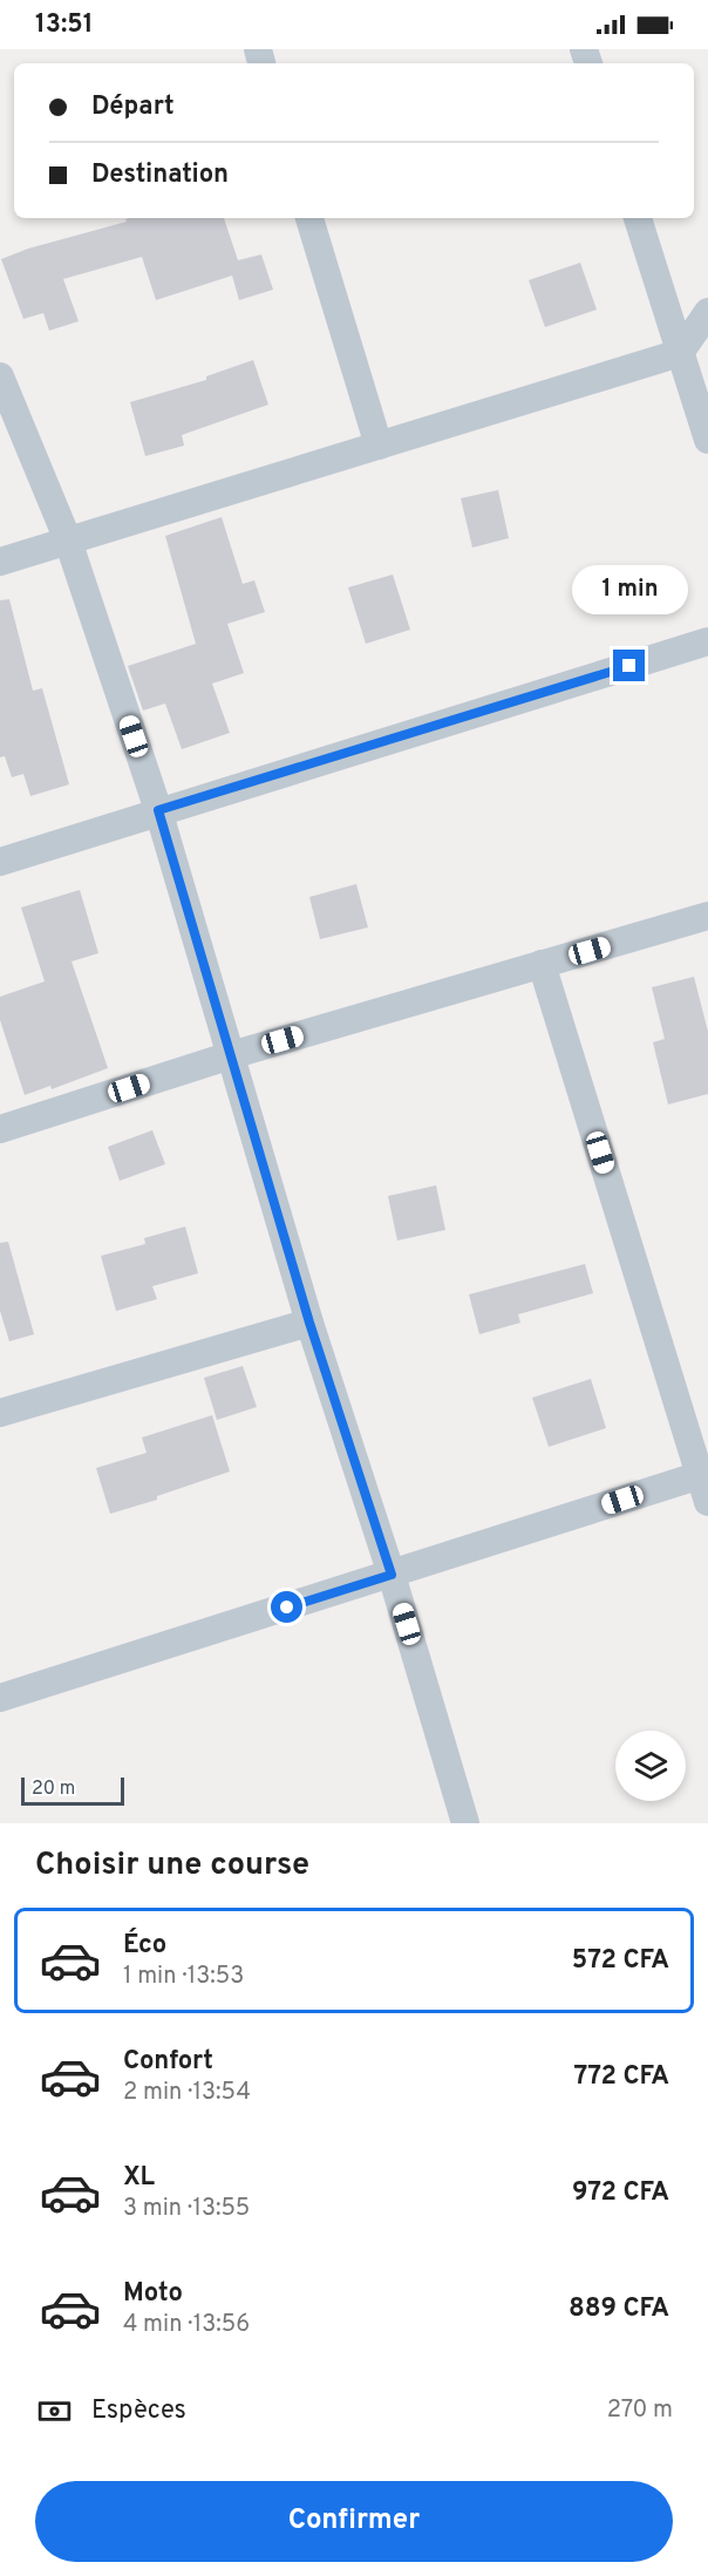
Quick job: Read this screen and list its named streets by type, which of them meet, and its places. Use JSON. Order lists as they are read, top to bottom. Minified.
{"scale_bar":"20 m","page":{"status":"13:51","banner":["Départ","Destination"],"bubble":"1 min","scale":"20 m","heading":"Choisir une course","list":[{"name":"Éco","note":"1 min · 13:53","value":"572 CFA"},{"name":"Confort","note":"2 min · 13:54","value":"772 CFA"},{"name":"XL","note":"3 min · 13:55","value":"972 CFA"},{"name":"Moto","note":"4 min · 13:56","value":"889 CFA"}],"pay":["Espèces","270 m"],"buttons":"Confirmer"}}
